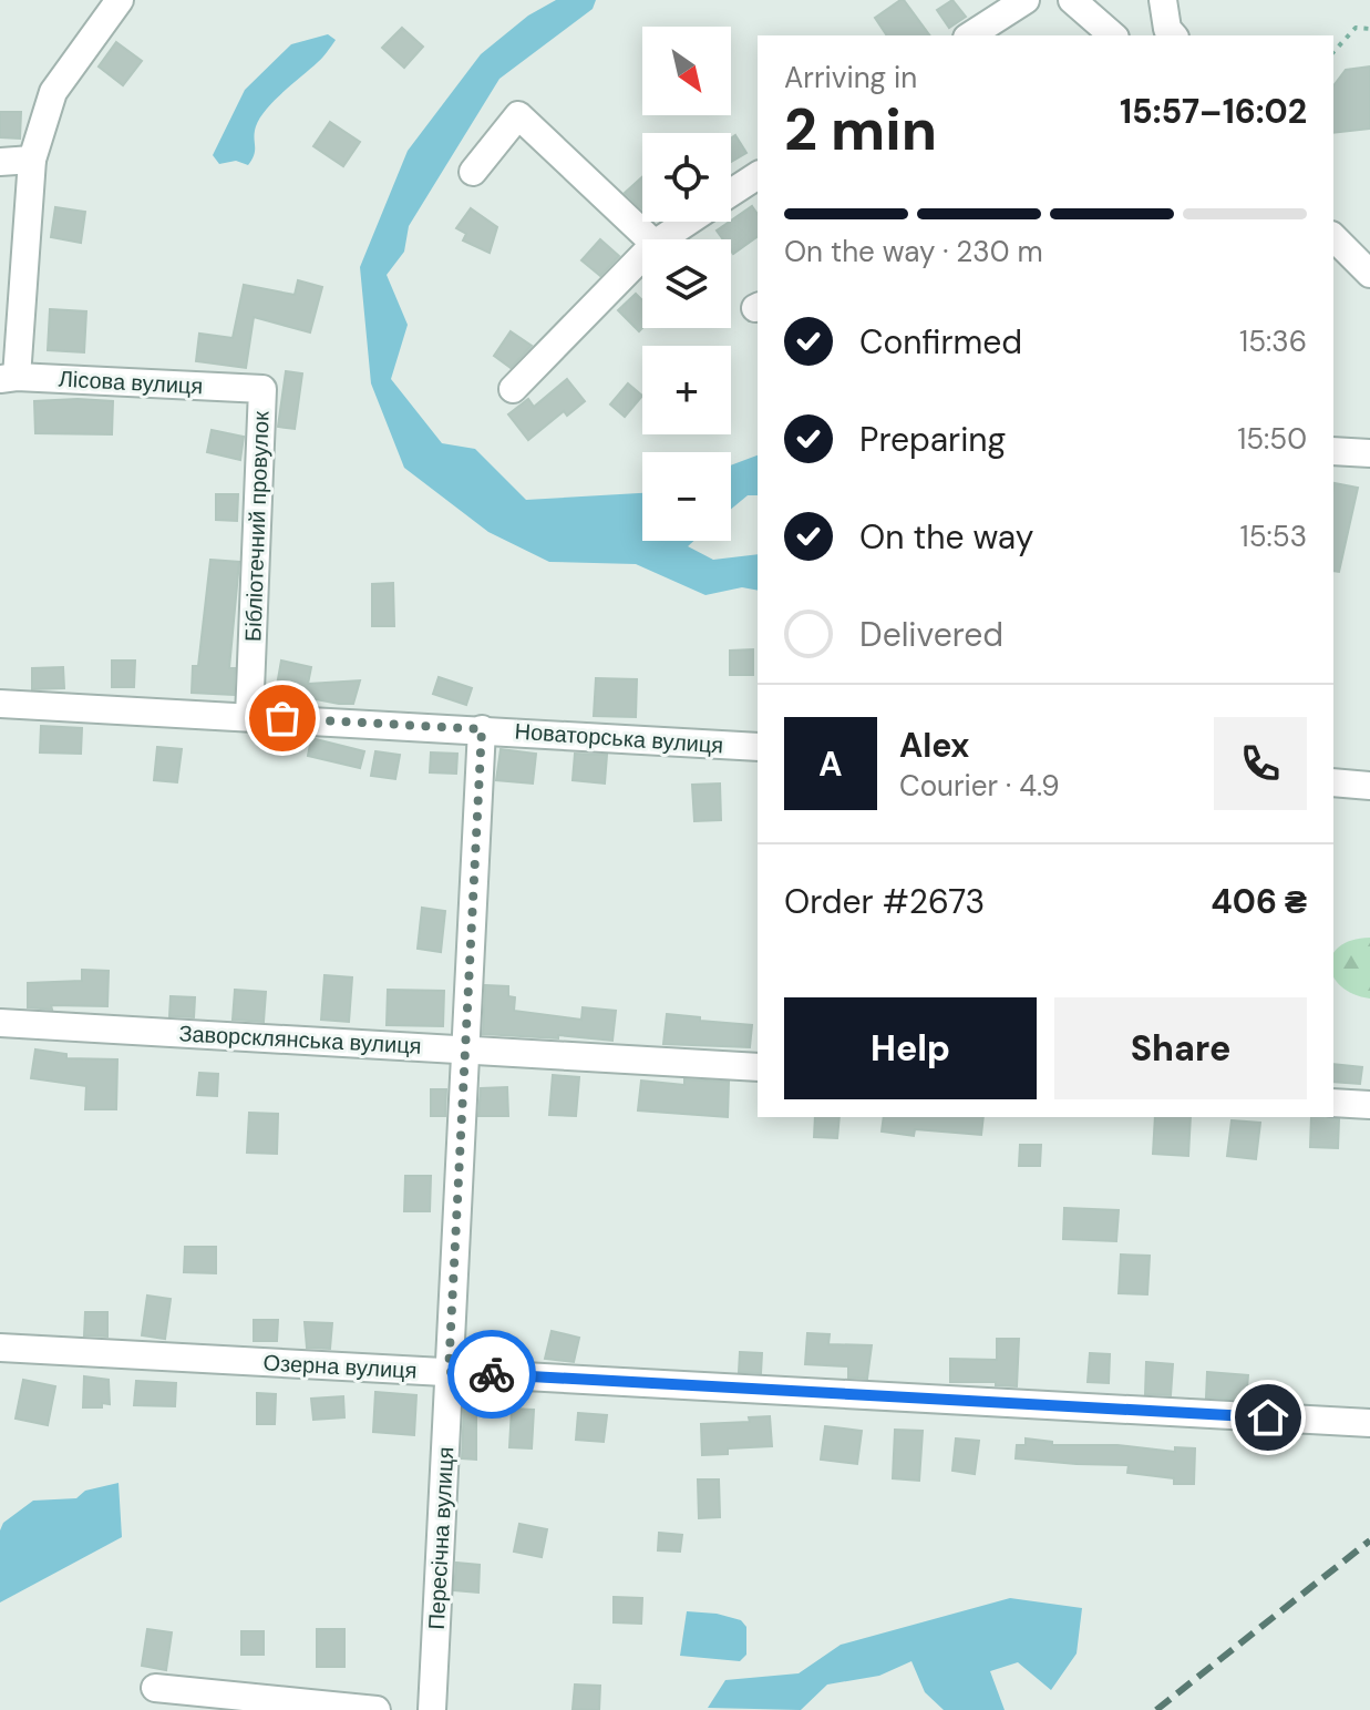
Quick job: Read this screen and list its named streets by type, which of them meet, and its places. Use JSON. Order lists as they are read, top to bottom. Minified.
{"streets":{"street":["Лісова вулиця","Бібліотечний провулок","Новаторська вулиця","Заворсклянська вулиця","Озерна вулиця","Пересічна вулиця"]},"crossings":[["Лісова вулиця","Бібліотечний провулок"],["Бібліотечний провулок","Новаторська вулиця"],["Новаторська вулиця","Пересічна вулиця"],["Заворсклянська вулиця","Пересічна вулиця"],["Озерна вулиця","Пересічна вулиця"]],"north":"bottom right","page":{"map_buttons":["+","−"],"heading":["2 min","Arriving in","15:57–16:02"],"panel":["Alex","Courier · 4.9","Order #2673","406 ₴"],"bar":"On the way · 230 m","list":[["Confirmed","15:36"],["Preparing","15:50"],["On the way","15:53"],"Delivered"],"round":"A","buttons":["Help","Share"]}}
